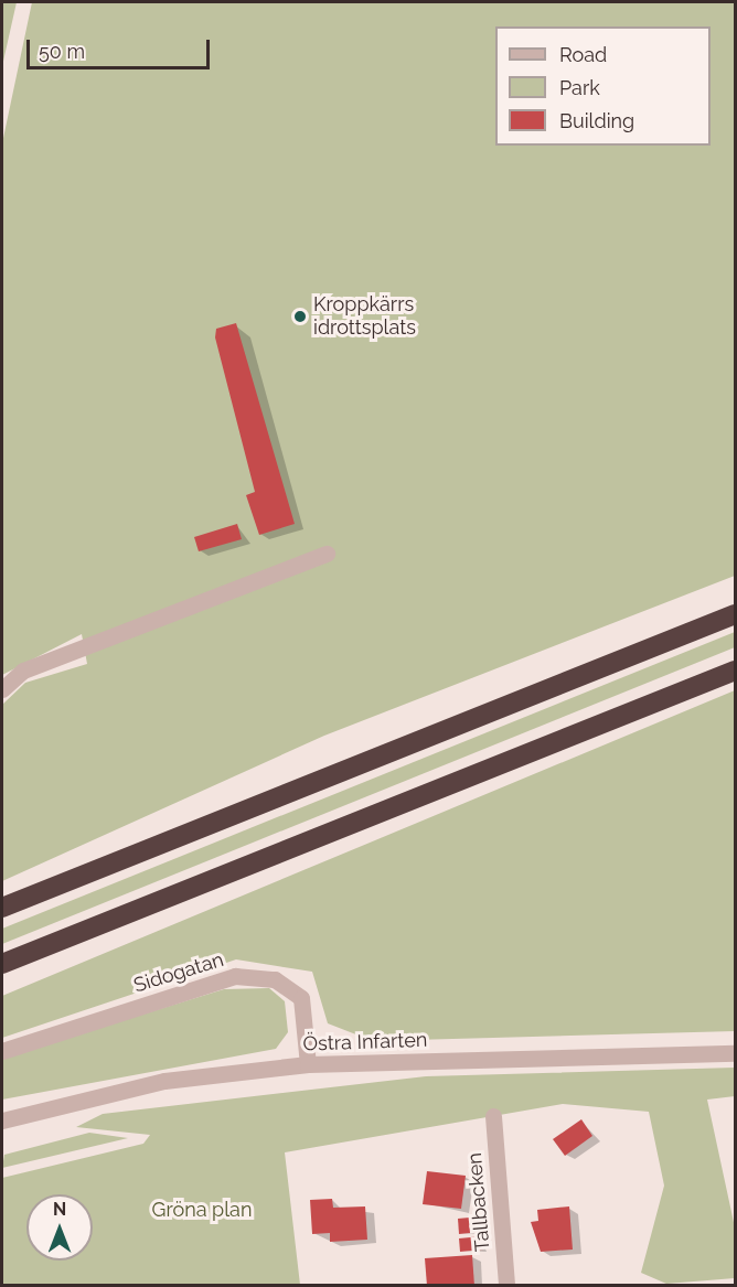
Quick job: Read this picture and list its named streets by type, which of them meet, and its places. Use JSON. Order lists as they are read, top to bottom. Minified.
{"streets":{"street":["Sidogatan","Östra Infarten","Tallbacken"]},"crossings":[["Sidogatan","Östra Infarten"]],"parks":["Gröna plan"],"places":["Kroppkärrs idrottsplats"],"legend":["Road","Park","Building"],"scale_bar":"50 m","north":"top"}
